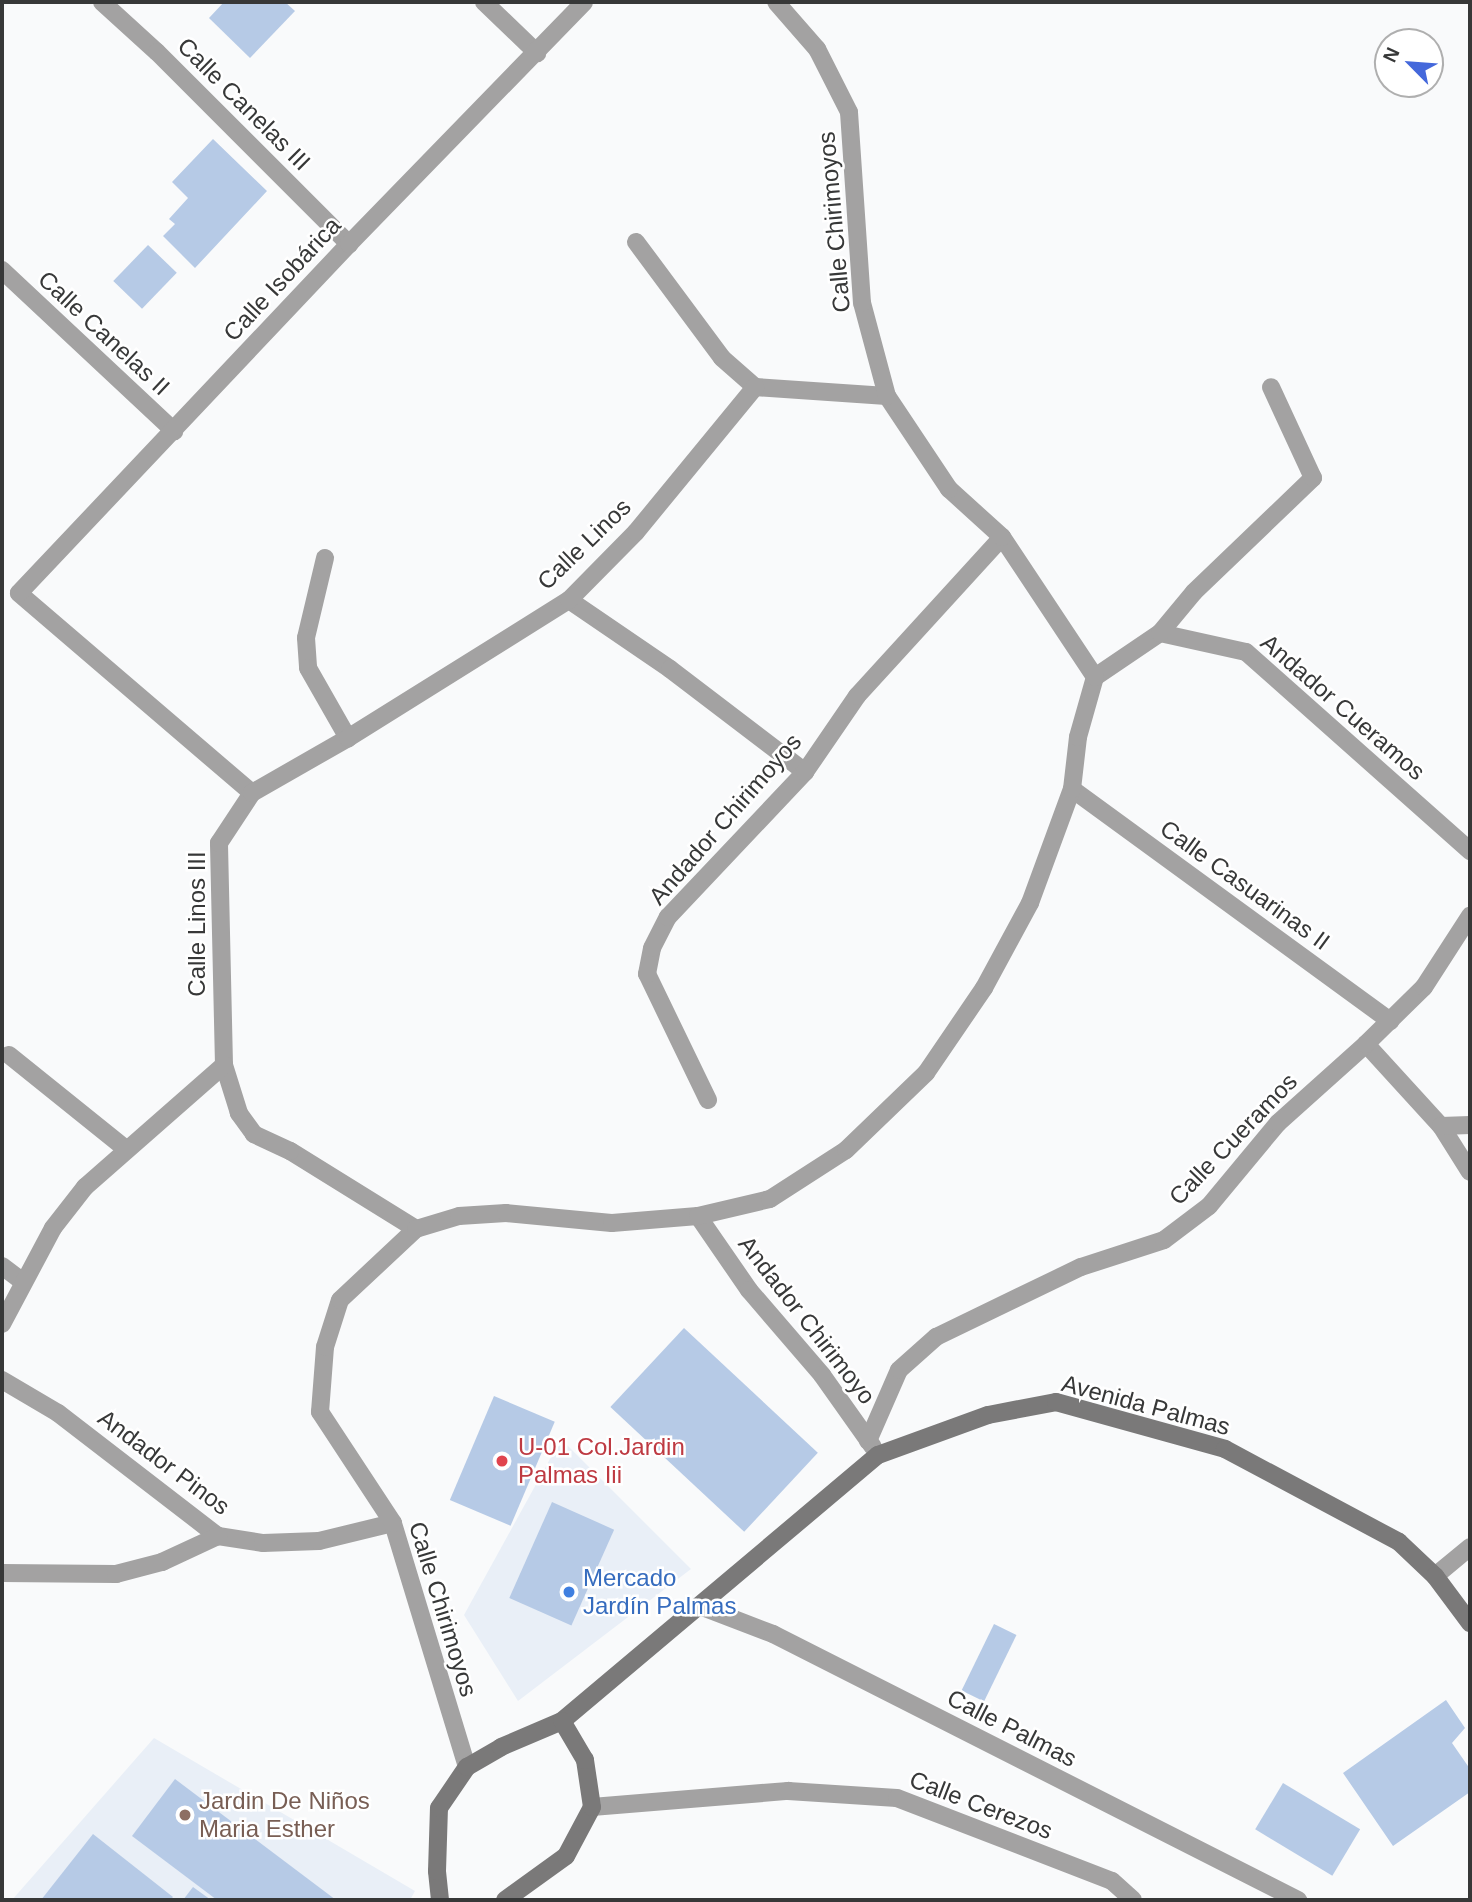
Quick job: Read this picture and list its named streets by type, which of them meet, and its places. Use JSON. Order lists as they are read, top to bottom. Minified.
{"streets":{"main road":["Avenida Palmas"],"street":["Calle Canelas III","Calle Chirimoyos","Calle Isobárica","Calle Canelas II","Calle Linos","Andador Cueramos","Andador Chirimoyos","Calle Casuarinas II","Calle Linos III","Calle Cueramos","Andador Chirimoyo","Andador Pinos","Calle Palmas","Calle Cerezos"]},"crossings":[["Calle Canelas III","Calle Isobárica"],["Calle Chirimoyos","Andador Chirimoyos"],["Calle Chirimoyos","Calle Casuarinas II"],["Calle Chirimoyos","Calle Linos III"],["Calle Chirimoyos","Andador Chirimoyo"],["Calle Chirimoyos","Avenida Palmas"],["Calle Chirimoyos","Andador Pinos"],["Calle Isobárica","Calle Canelas II"],["Calle Isobárica","Calle Linos"],["Calle Isobárica","Calle Linos III"],["Calle Linos","Calle Linos III"],["Calle Casuarinas II","Calle Cueramos"],["Calle Cueramos","Andador Chirimoyo"],["Calle Cueramos","Avenida Palmas"],["Andador Chirimoyo","Avenida Palmas"],["Avenida Palmas","Calle Palmas"]],"places":["U-01 Col.Jardin Palmas Iii","Mercado Jardín Palmas","Jardin De Niños Maria Esther"],"north":"top left"}
